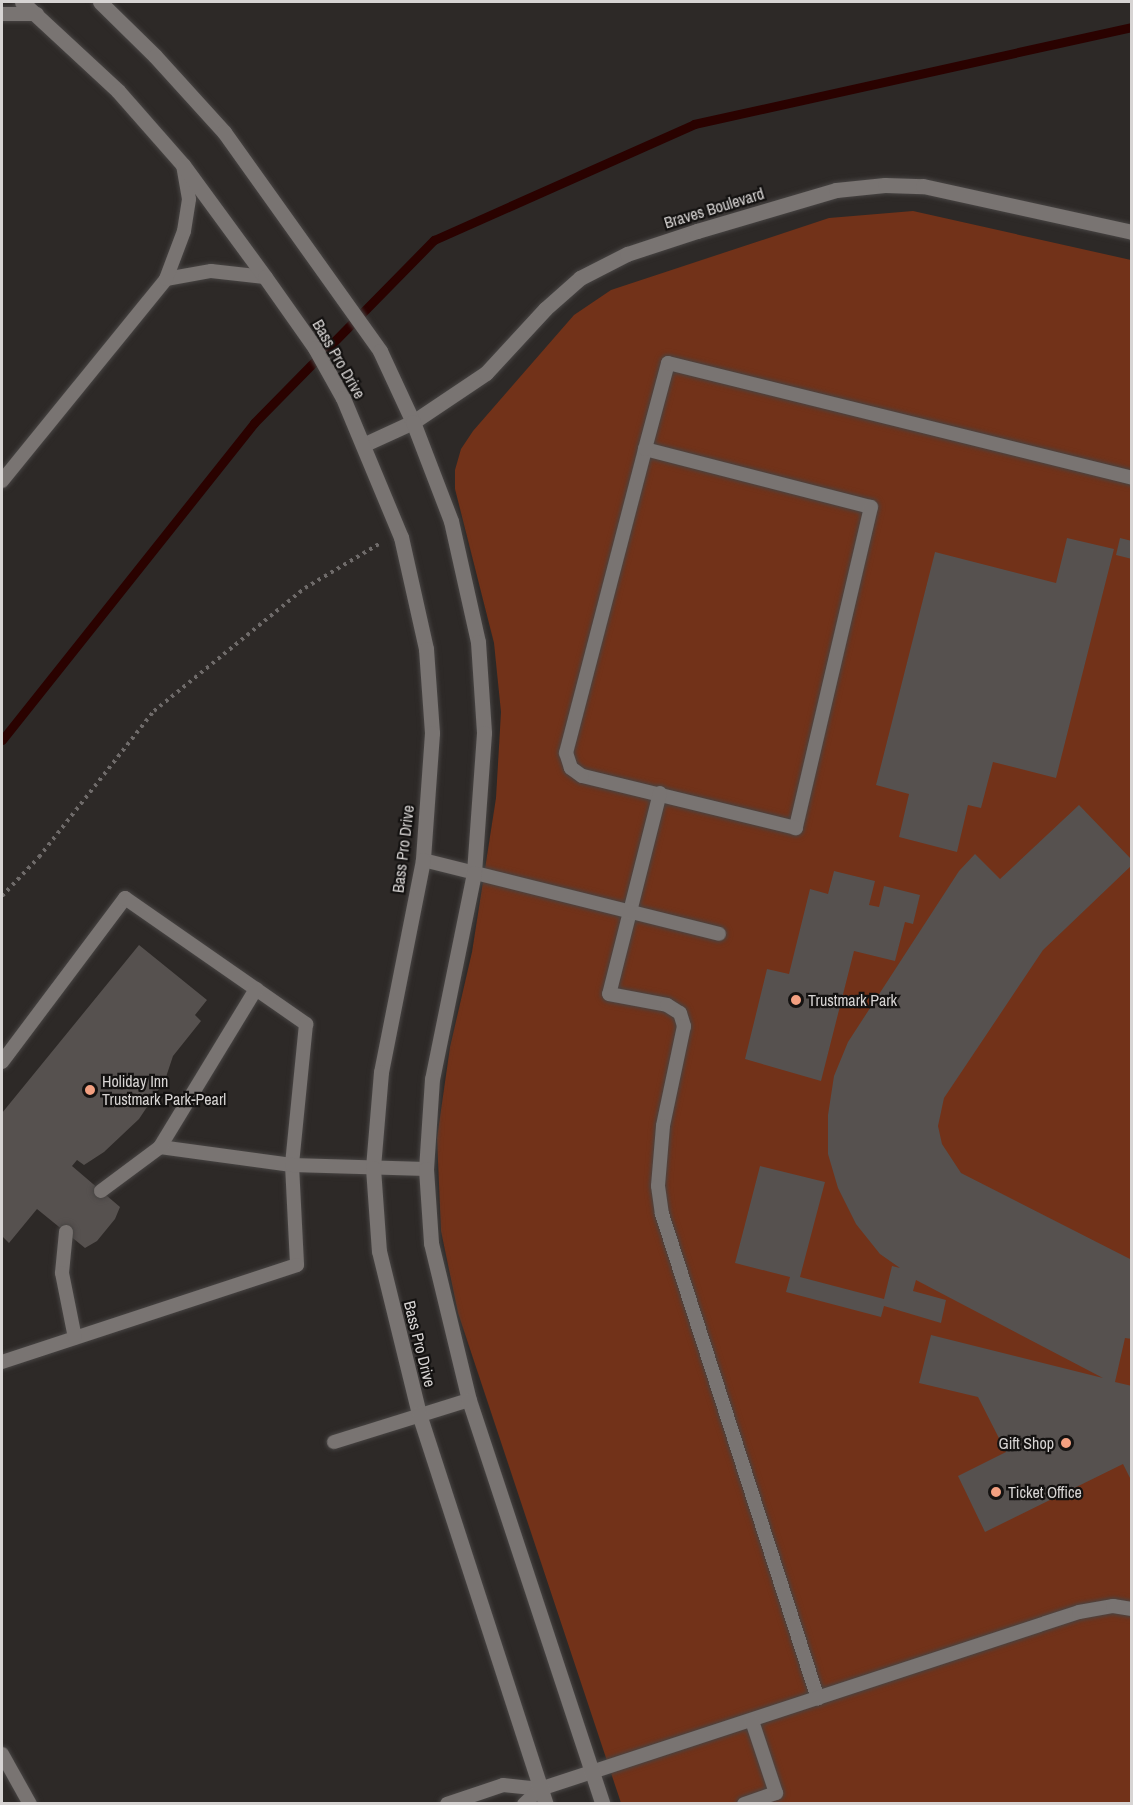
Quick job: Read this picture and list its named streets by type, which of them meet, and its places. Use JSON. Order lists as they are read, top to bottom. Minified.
{"streets":{"street":["Braves Boulevard","Bass Pro Drive"]},"crossings":[["Braves Boulevard","Bass Pro Drive"]],"places":["Trustmark Park","Holiday Inn Trustmark Park-Pearl","Gift Shop","Ticket Office"]}
